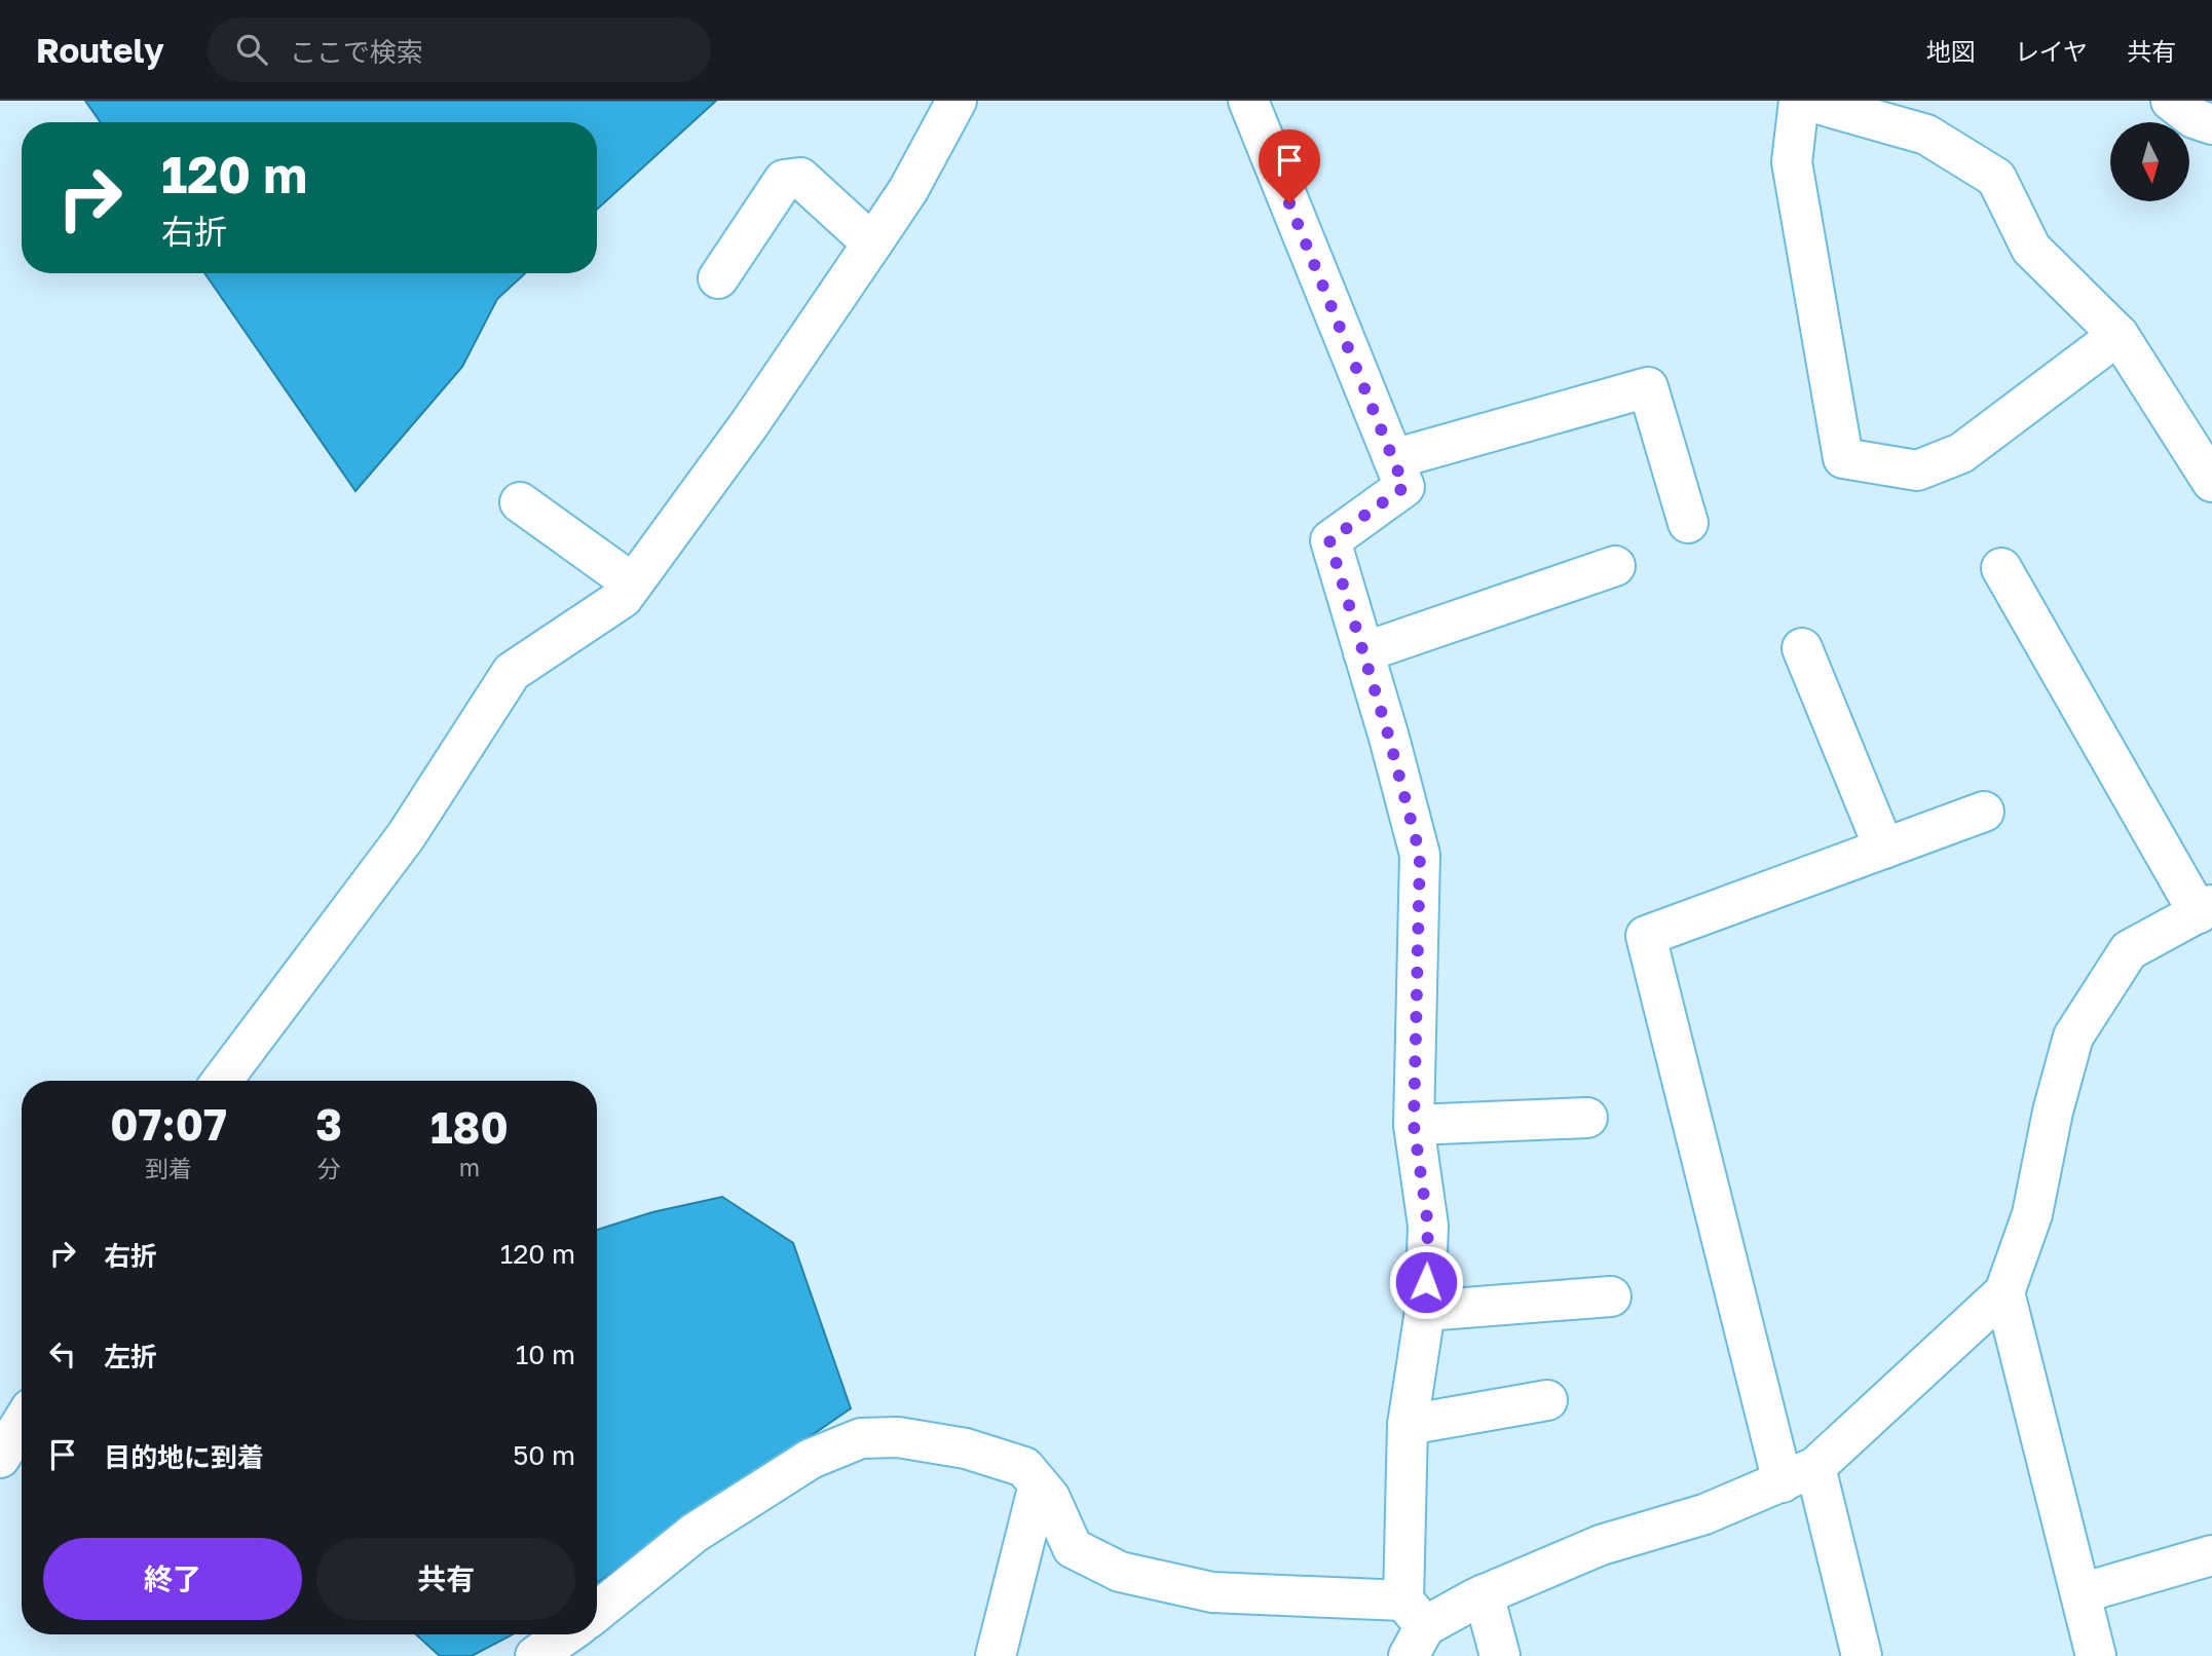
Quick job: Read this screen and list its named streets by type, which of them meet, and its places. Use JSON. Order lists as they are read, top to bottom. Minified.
{"north":"bottom","page":{"header":"Routely","search":"ここで検索","nav":["地図","レイヤ","共有"],"turn":["120 m","右折"],"eta":["07:07","到着","3","分","180","m"],"list":[{"name":"右折","value":"120 m"},{"name":"左折","value":"10 m"},{"name":"目的地に到着","value":"50 m"}],"buttons":["終了","共有"]}}
